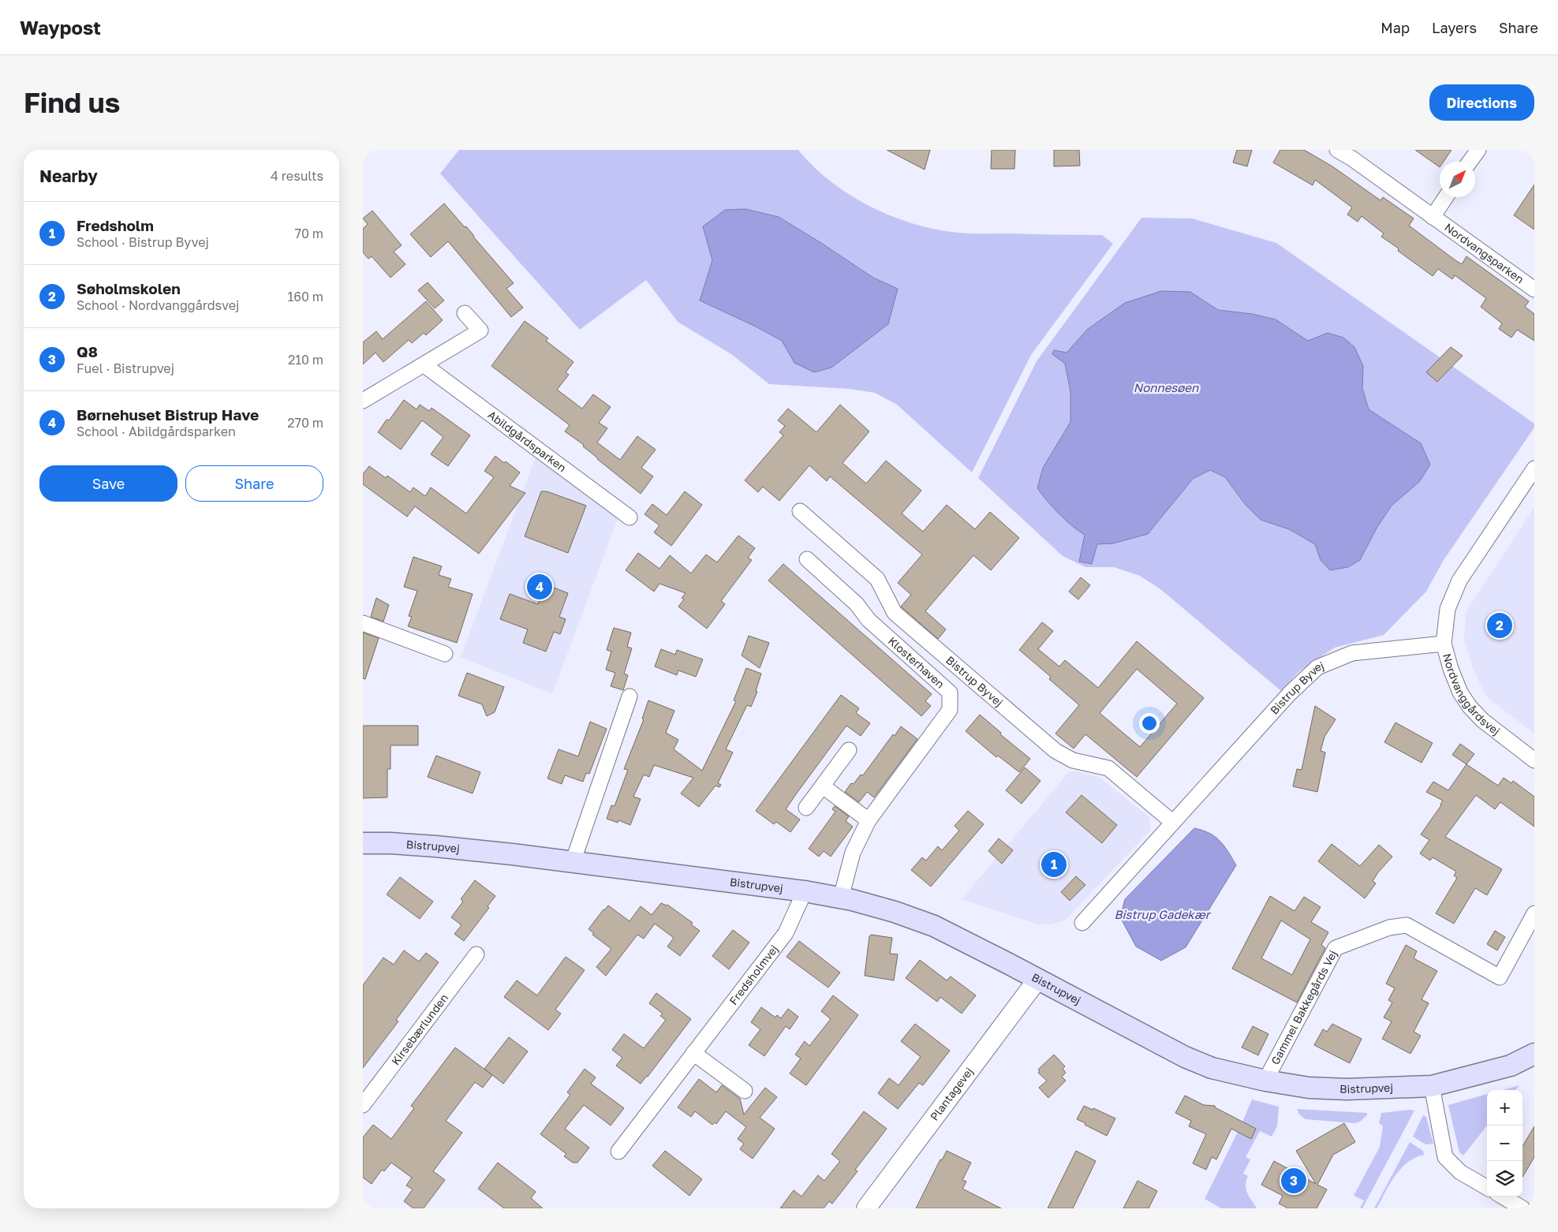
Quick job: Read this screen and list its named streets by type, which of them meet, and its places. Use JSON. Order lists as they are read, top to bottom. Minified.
{"streets":{"main road":["Bistrupvej"],"street":["Nordvangsparken","Abildgårdsparken","Klosterhaven","Bistrup Byvej","Nordvanggårdsvej","Fredsholmvej","Gammel Bakkegårds Vej","Kirsebærlunden","Plantagevej"]},"crossings":[["Klosterhaven","Bistrupvej"],["Bistrup Byvej","Nordvanggårdsvej"],["Bistrupvej","Fredsholmvej"],["Bistrupvej","Gammel Bakkegårds Vej"],["Bistrupvej","Plantagevej"]],"water":["Nonnesøen","Bistrup Gadekær"],"north":"top right","page":{"header":"Waypost","nav":["Map","Layers","Share"],"buttons":["Directions",["Save","Share"]],"title":"Find us","heading":["Nearby","4 results"],"list":[{"mark":"1","name":"Fredsholm","note":"School · Bistrup Byvej","value":"70 m"},{"mark":"2","name":"Søholmskolen","note":"School · Nordvanggårdsvej","value":"160 m"},{"mark":"3","name":"Q8","note":"Fuel · Bistrupvej","value":"210 m"},{"mark":"4","name":"Børnehuset Bistrup Have","note":"School · Abildgårdsparken","value":"270 m"}],"pins":["4","2","1","3"],"map_buttons":["+","−"]}}
